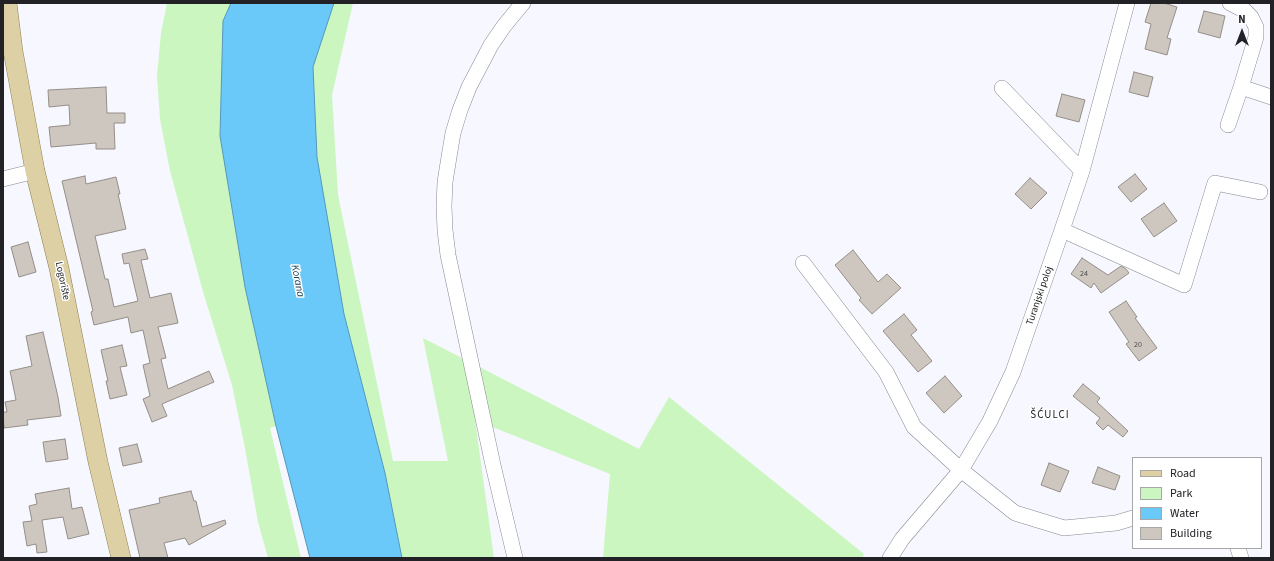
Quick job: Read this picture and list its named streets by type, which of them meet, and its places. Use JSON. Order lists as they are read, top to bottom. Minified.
{"streets":{"main road":["Logorište"],"street":["Turanjski poloj"]},"districts":["ŠĆULCI"],"water":["Korana"],"house_numbers":["24","20"],"legend":["Road","Park","Water","Building"],"north":"top"}
